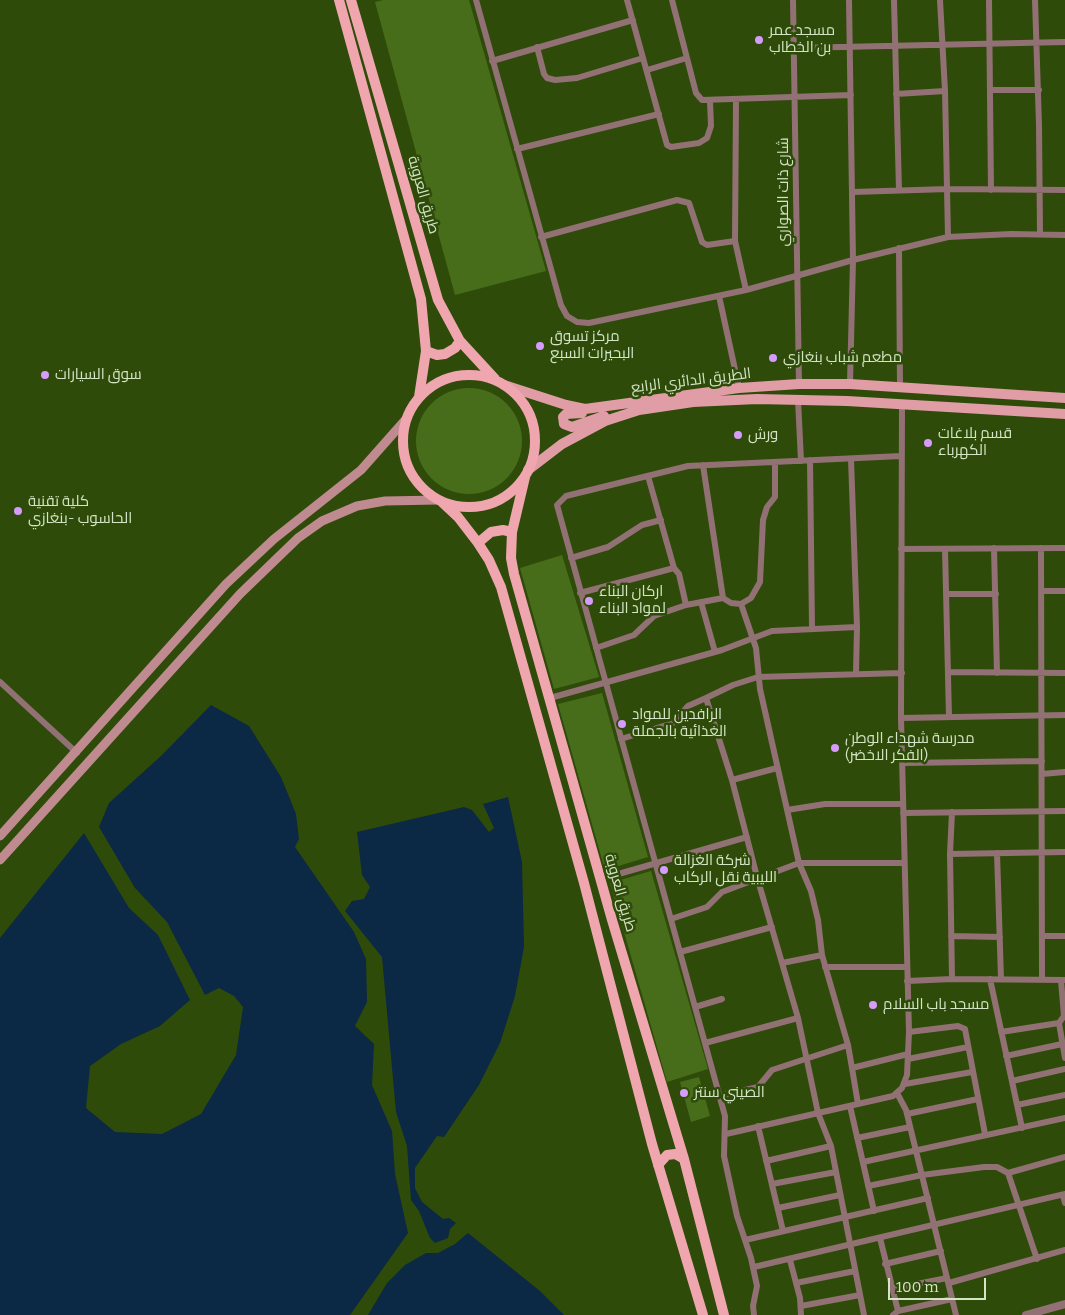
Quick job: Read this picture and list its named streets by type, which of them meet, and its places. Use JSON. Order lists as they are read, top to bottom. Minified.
{"streets":{"highway":["طريق العروبة"],"main road":["الطريق الدائري الرابع"],"street":["شارع ذات الصواري"]},"crossings":[["شارع ذات الصواري","الطريق الدائري الرابع"],["طريق العروبة","الطريق الدائري الرابع"]],"places":["مسجد عمر بن الخطاب","مركز تسوق البحيرات السبع","مطعم شباب بنغازي","سوق السيارات","ورش","قسم بلاغات الكهرباء","كلية تقنية الحاسوب -بنغازي","اركان البناء لمواد البناء","الرافدين للمواد الغذائية بالجملة","مدرسة شهداء الوطن (الفكر الاخضر)","شركة الغزالة الليبية نقل الركاب","مسجد باب السلام","الصيني سنتر"],"scale_bar":"100 m"}
